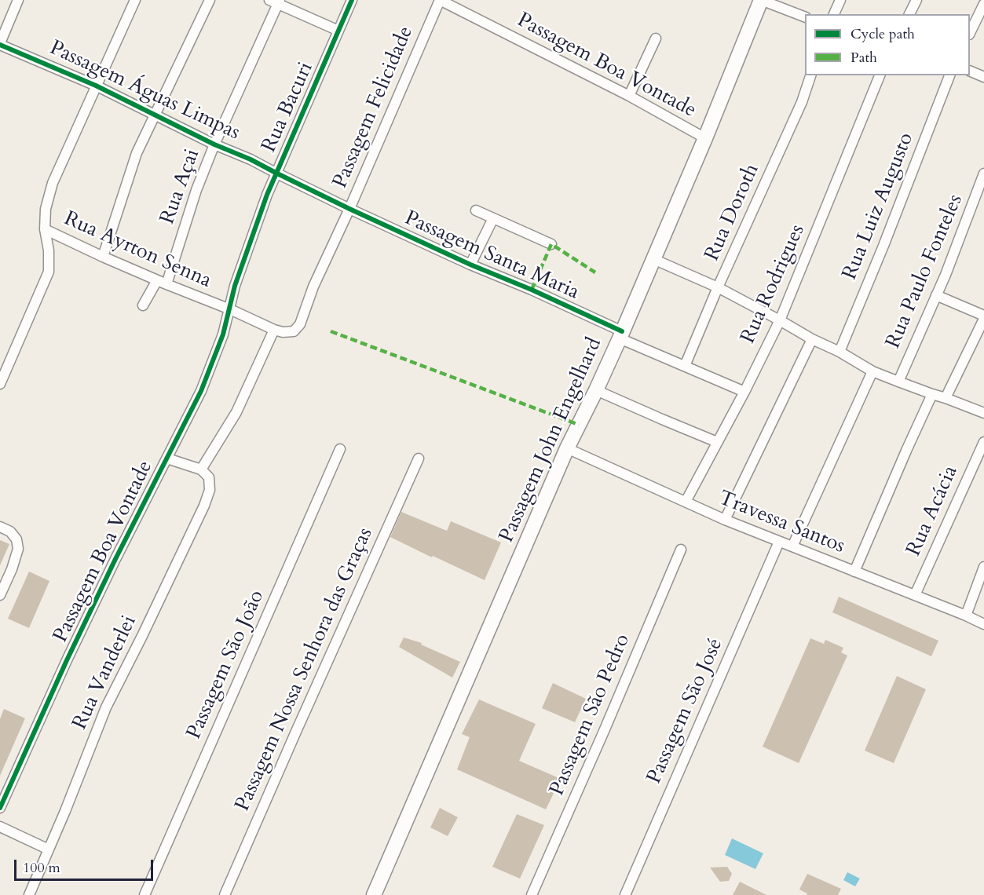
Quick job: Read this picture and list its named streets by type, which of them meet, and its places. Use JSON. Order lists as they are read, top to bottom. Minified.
{"streets":{"main road":["Passagem John Engelhard"],"street":["Passagem Boa Vontade","Passagem Águas Limpas","Rua Bacuri","Passagem Felicidade","Rua Açai","Rua Luiz Augusto","Rua Doroth","Rua Ayrton Senna","Passagem Santa Maria","Rua Paulo Fonteles","Rua Rodrigues","Rua Acácia","Travessa Santos","Passagem São João","Passagem Nossa Senhora das Graças","Rua Vanderlei","Passagem São José","Passagem São Pedro"]},"crossings":[["Passagem Boa Vontade","Rua Bacuri"],["Passagem Boa Vontade","Passagem Felicidade"],["Passagem Boa Vontade","Rua Ayrton Senna"],["Passagem Boa Vontade","Passagem John Engelhard"],["Passagem Águas Limpas","Rua Bacuri"],["Passagem Águas Limpas","Passagem Felicidade"],["Passagem Águas Limpas","Rua Açai"],["Passagem Águas Limpas","Passagem Santa Maria"],["Rua Bacuri","Rua Ayrton Senna"],["Passagem Felicidade","Rua Ayrton Senna"],["Passagem Felicidade","Passagem Santa Maria"],["Rua Açai","Rua Ayrton Senna"],["Rua Doroth","Passagem Santa Maria"],["Passagem Santa Maria","Rua Rodrigues"],["Passagem Santa Maria","Passagem John Engelhard"],["Rua Rodrigues","Travessa Santos"],["Passagem John Engelhard","Travessa Santos"],["Rua Acácia","Travessa Santos"],["Travessa Santos","Passagem São José"]],"legend":["Cycle path","Path"],"scale_bar":"100 m"}
